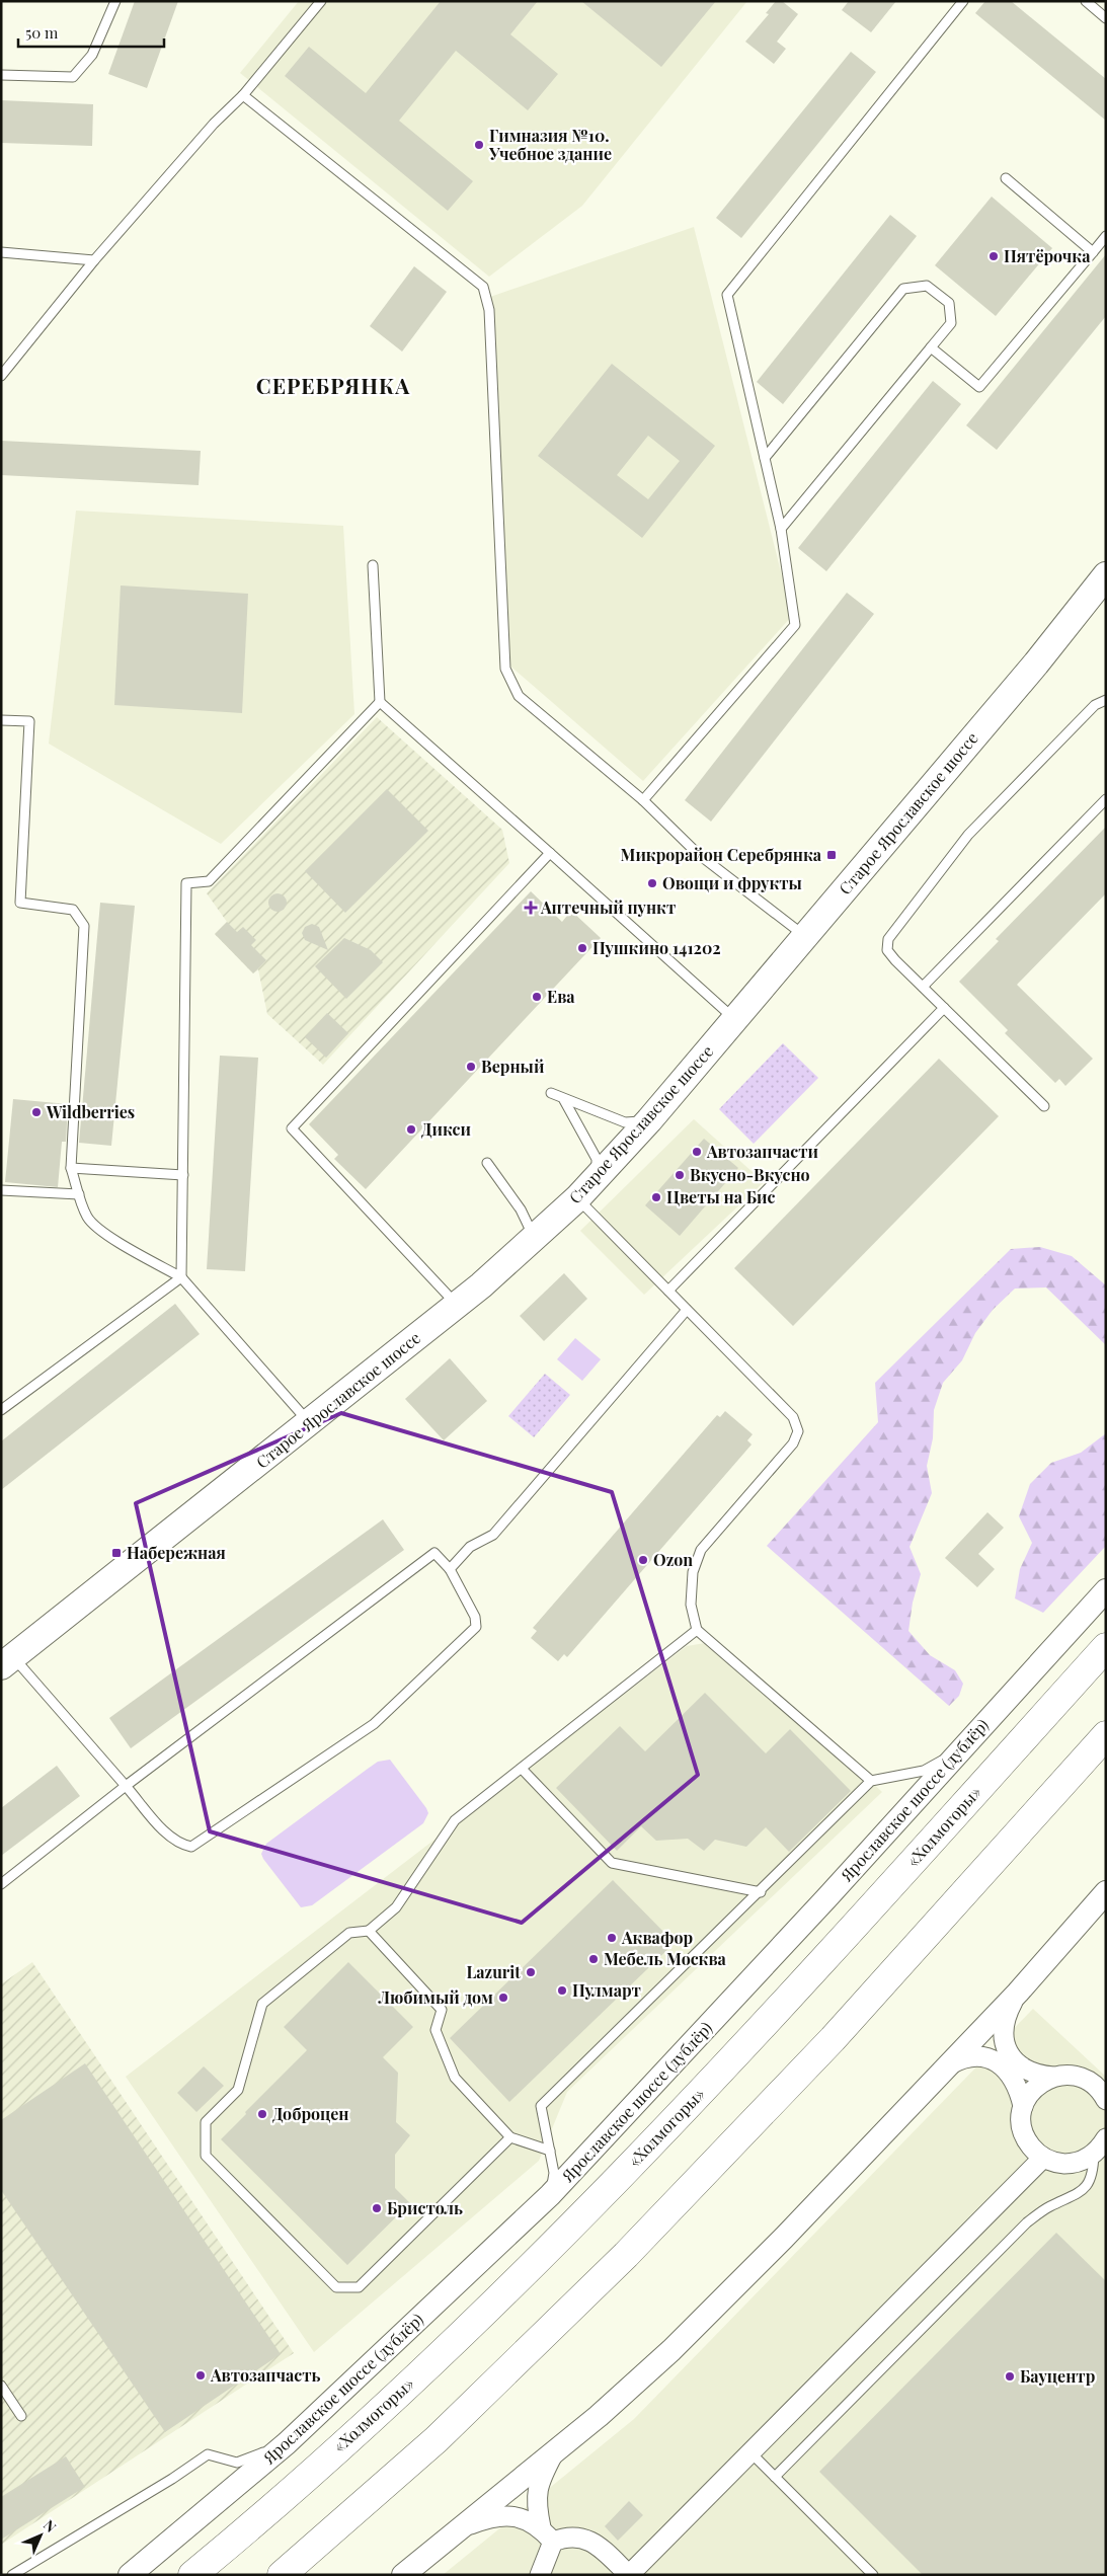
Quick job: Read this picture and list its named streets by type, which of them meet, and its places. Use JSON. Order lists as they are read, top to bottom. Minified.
{"streets":{"highway":["«Холмогоры»"],"main road":["Старое Ярославское шоссе"],"street":["Ярославское шоссе (дублёр)"]},"districts":["СЕРЕБРЯНКА"],"places":{"other":["Гимназия №10. Учебное здание","Пятёрочка","Овощи и фрукты","Пушкино 141202","Ева","Верный","Wildberries","Дикси","Автозапчасти","Вкусно-Вкусно","Цветы на Бис","Ozon","Аквафор","Мебель Москва","Lazurit","Пулмарт","Любимый дом","Доброцен","Бристоль","Автозапчасть","Бауцентр"],"transit":["Микрорайон Серебрянка","Набережная"],"health":["Аптечный пункт"]},"scale_bar":"50 m","north":"top right"}
